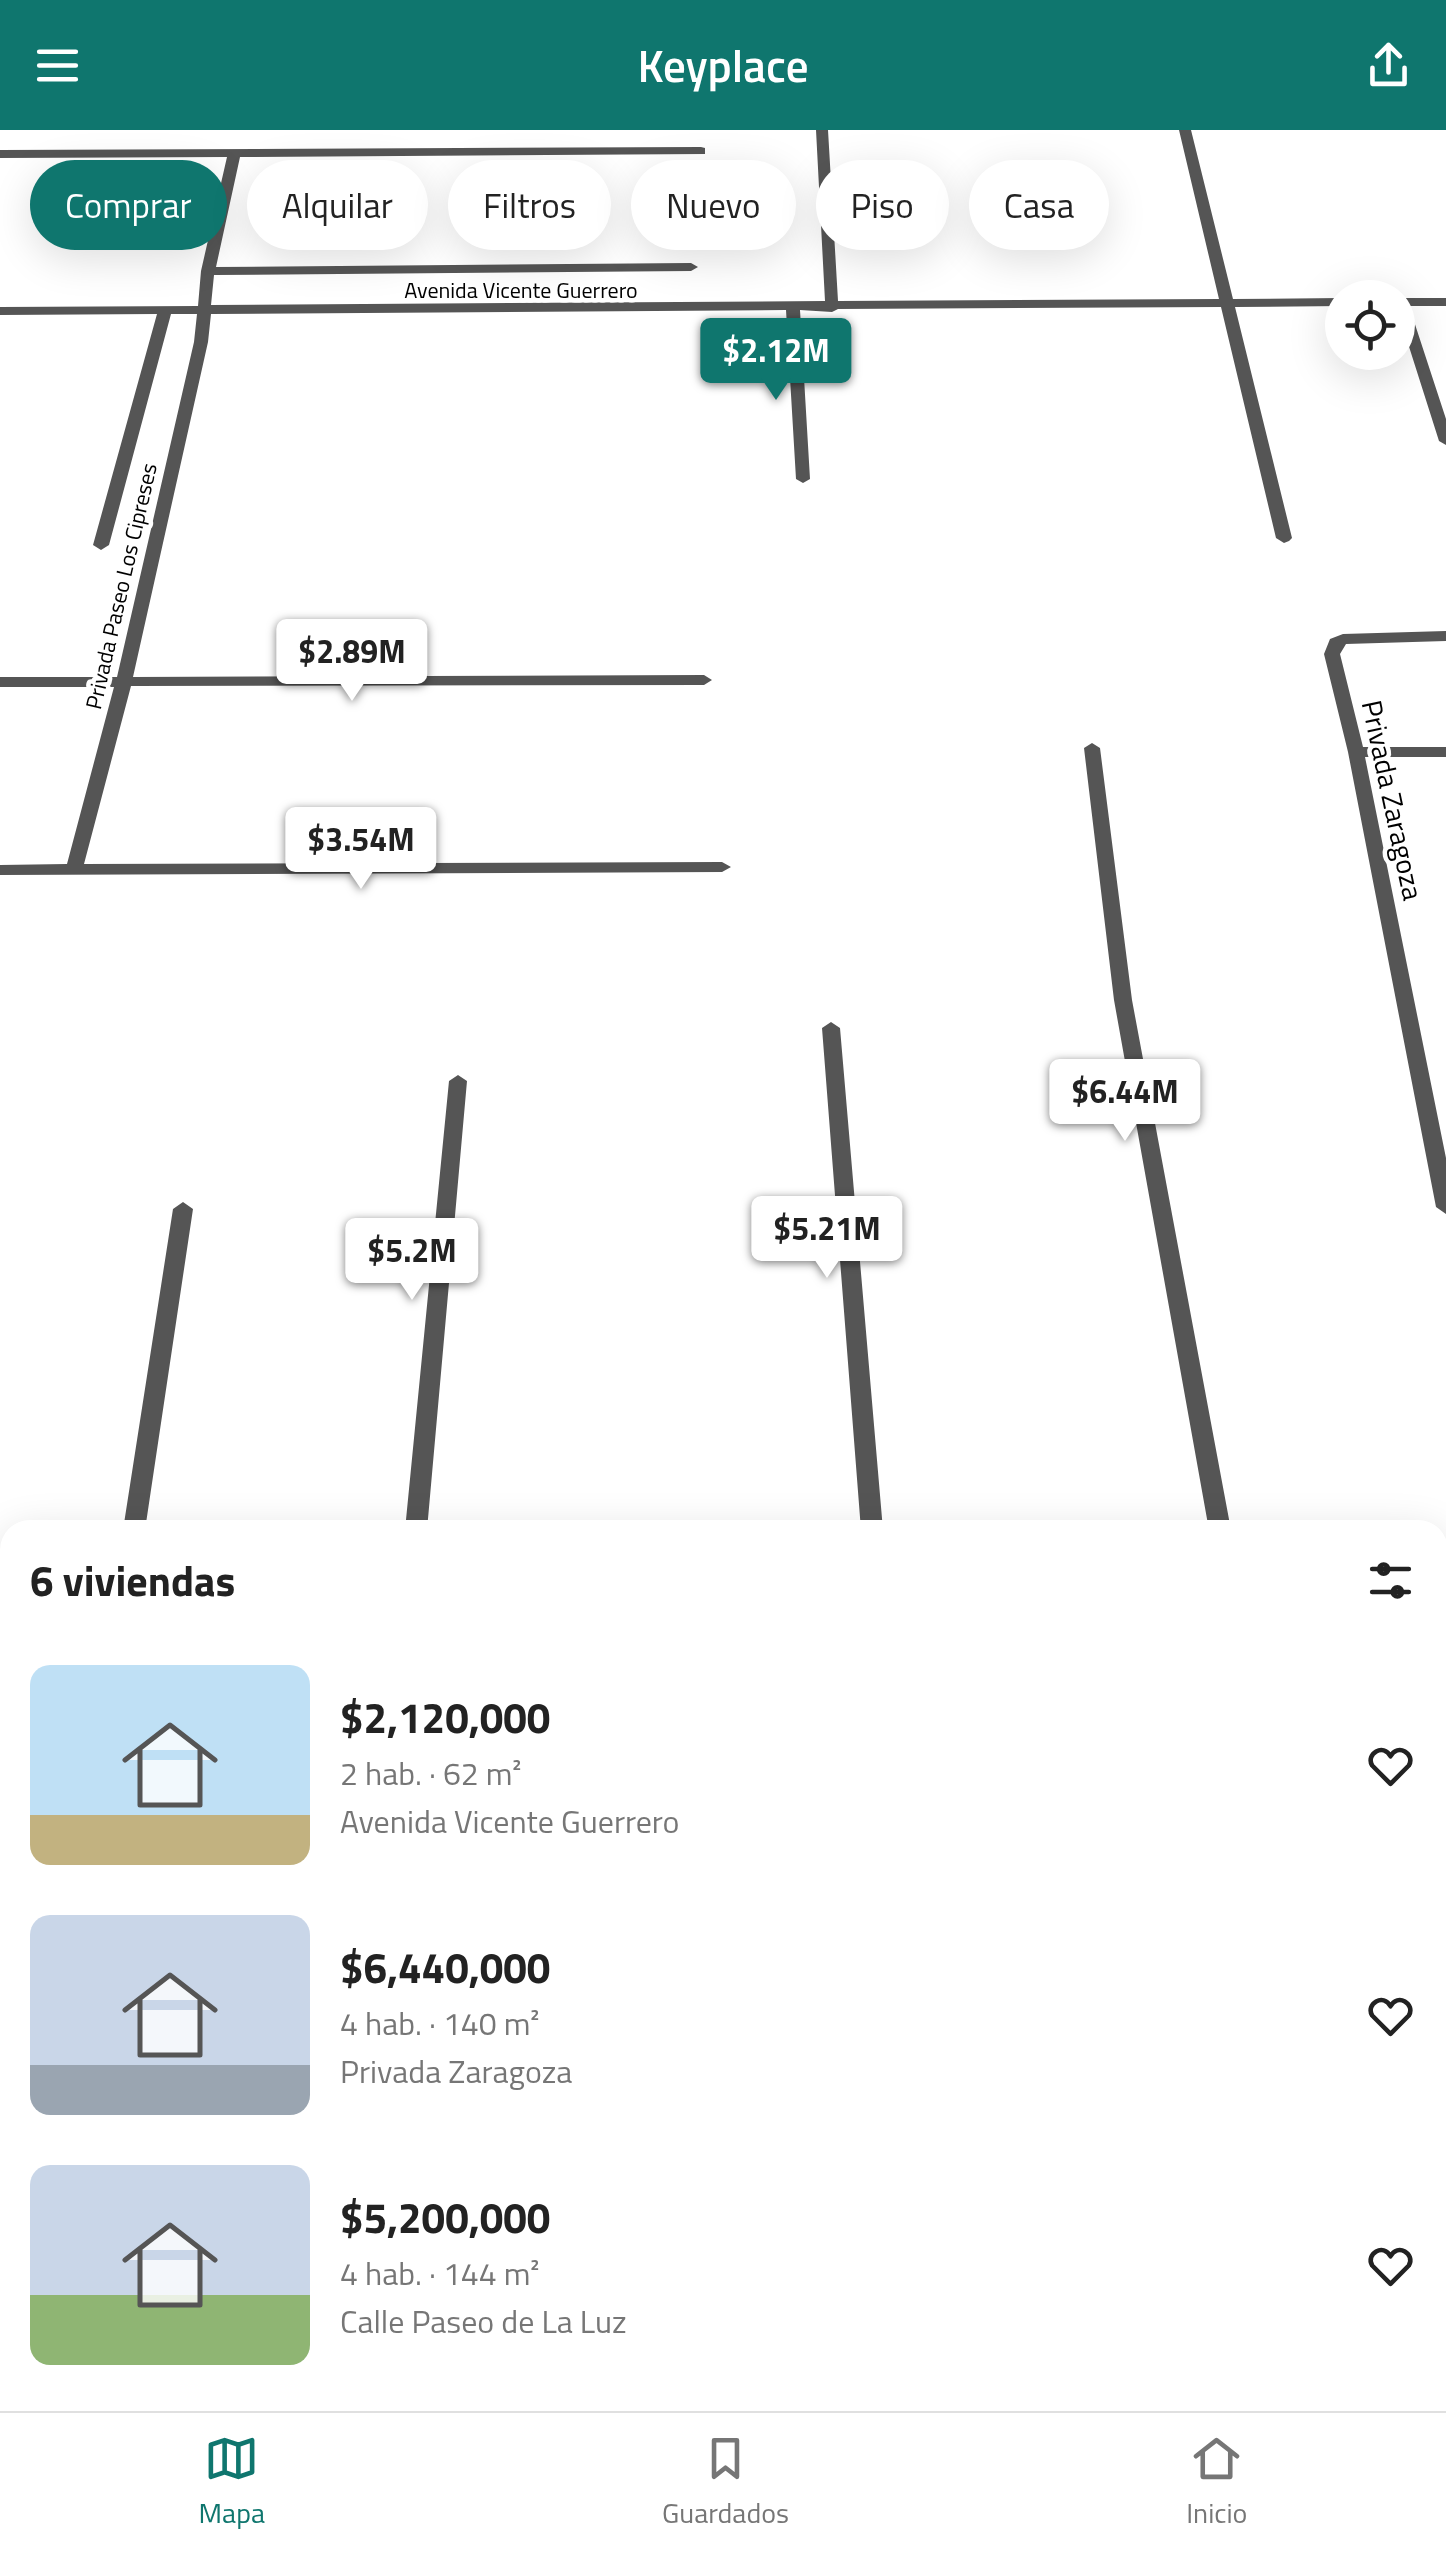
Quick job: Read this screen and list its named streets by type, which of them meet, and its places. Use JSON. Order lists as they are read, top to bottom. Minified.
{"streets":{"street":["Avenida Vicente Guerrero","Privada Paseo Los Cipreses","Privada Zaragoza"]},"crossings":[["Avenida Vicente Guerrero","Privada Paseo Los Cipreses"]],"page":{"header":"Keyplace","chip":["Comprar","Alquilar","Filtros","Nuevo","Piso","Casa"],"price":["$2.12M","$2.89M","$3.54M","$6.44M","$5.21M","$5.2M"],"heading":"6 viviendas","list":[{"name":"$2,120,000","note":"2 hab. · 62 m² · Avenida Vicente Guerrero"},{"name":"$6,440,000","note":"4 hab. · 140 m² · Privada Zaragoza"},{"name":"$5,200,000","note":"4 hab. · 144 m² · Calle Paseo de La Luz"}],"tabs":["Mapa","Guardados","Inicio"]}}
